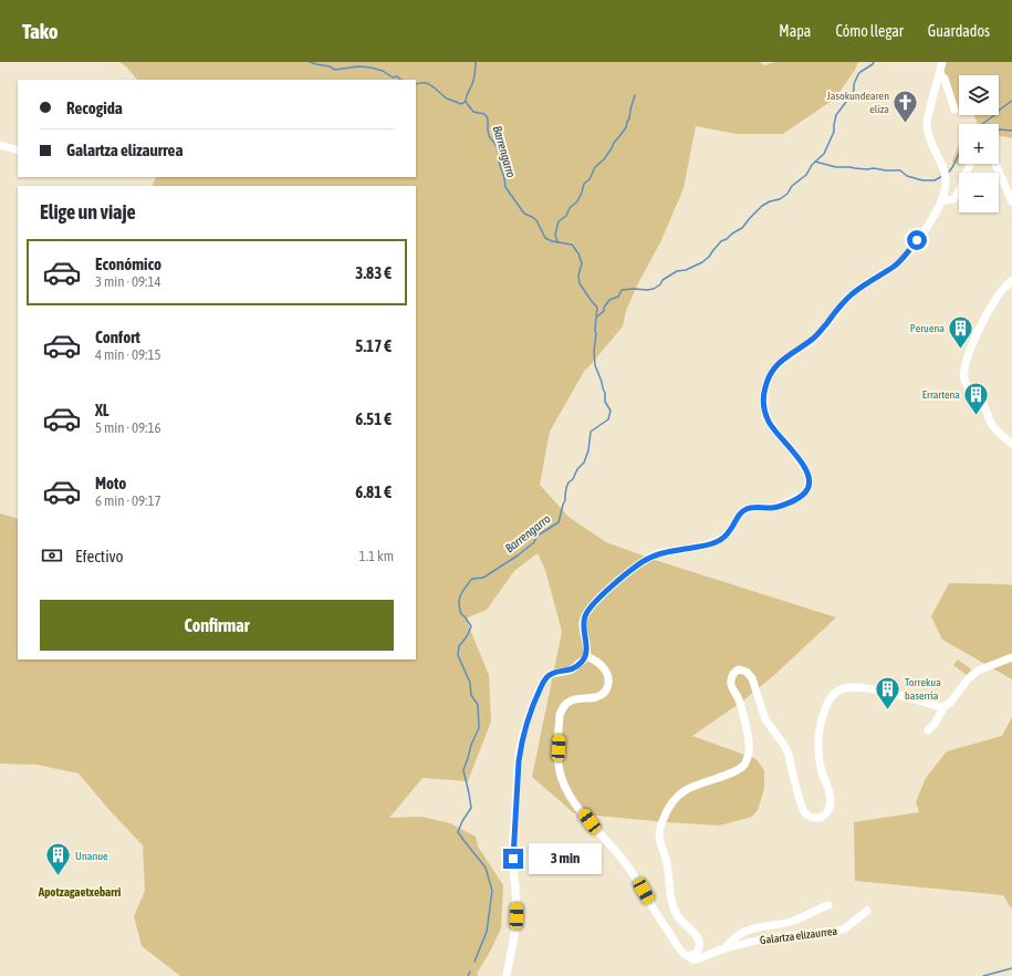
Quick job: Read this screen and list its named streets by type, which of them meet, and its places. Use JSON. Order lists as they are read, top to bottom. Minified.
{"streets":{"street":["Galartza elizaurrea"]},"districts":["Apotzagaetxebarri"],"water":["Barrengarro"],"places":{"church":["Jasokundearen eliza"],"building":["Peruena","Errartena","Torrekua baserria","Unanue"]},"page":{"header":"Tako","nav":["Mapa","Cómo llegar","Guardados"],"map_buttons":["+","−"],"banner":["Recogida","Galartza elizaurrea"],"heading":"Elige un viaje","list":[{"name":"Económico","note":"3 min · 09:14","value":"3.83 €"},{"name":"Confort","note":"4 min · 09:15","value":"5.17 €"},{"name":"XL","note":"5 min · 09:16","value":"6.51 €"},{"name":"Moto","note":"6 min · 09:17","value":"6.81 €"}],"pay":["Efectivo","1.1 km"],"buttons":"Confirmar","bubble":"3 min"}}
